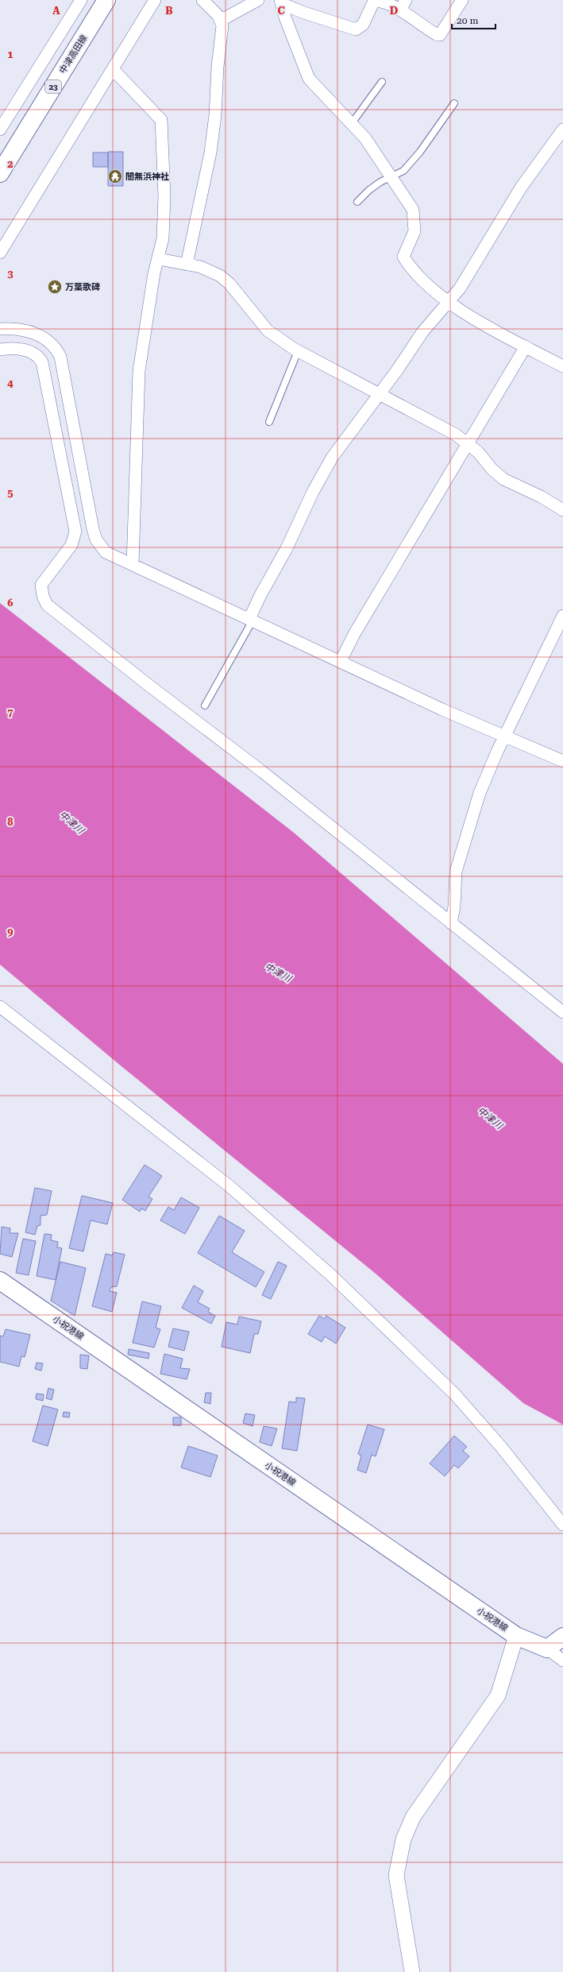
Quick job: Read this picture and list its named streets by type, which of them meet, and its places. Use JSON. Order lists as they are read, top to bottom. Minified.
{"streets":{"main road":["中津高田線","23","小祝港線"]},"water":["中津川"],"places":{"temple":["闇無浜神社"],"place":["万葉歌碑"]},"scale_bar":"20 m","grid":{"columns":["A","B","C","D"],"rows":["1","2","3","4","5","6","7","8","9"]}}
